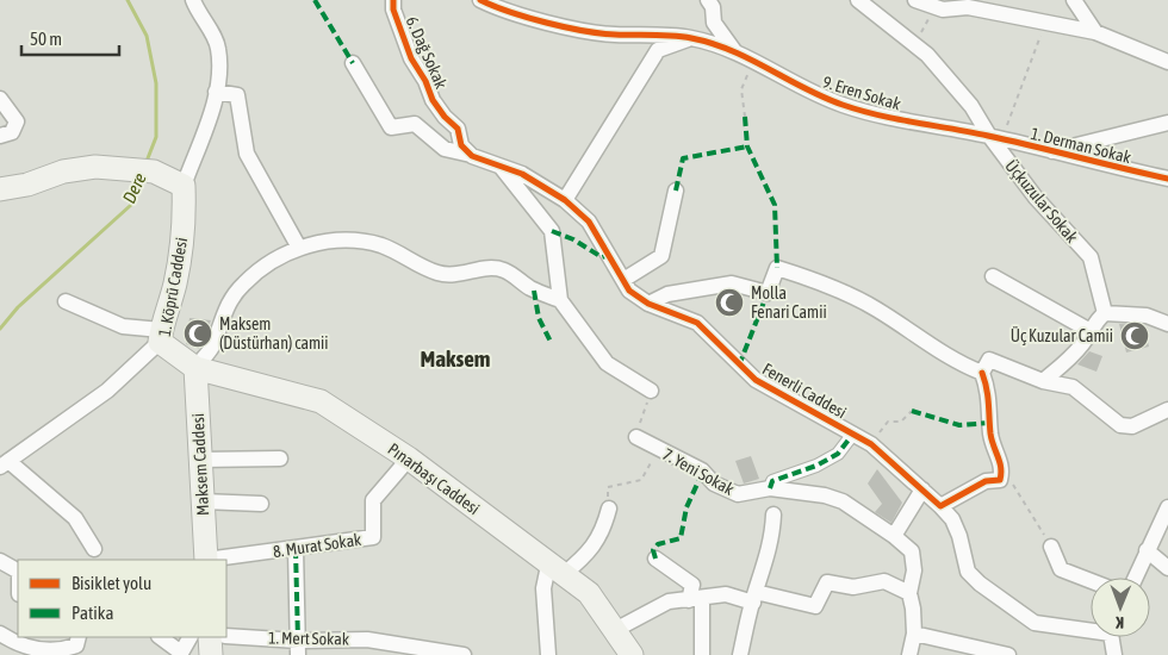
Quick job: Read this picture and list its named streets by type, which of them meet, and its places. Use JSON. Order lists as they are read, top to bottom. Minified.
{"streets":{"main road":["1. Köprü Caddesi","Maksem Caddesi","Pınarbaşı Caddesi"],"street":["6. Dağ Sokak","9. Eren Sokak","1. Derman Sokak","Üçkuzular Sokak","Fenerli Caddesi","7. Yeni Sokak","8. Murat Sokak","1. Mert Sokak"]},"crossings":[["9. Eren Sokak","1. Derman Sokak"],["9. Eren Sokak","Üçkuzular Sokak"],["1. Derman Sokak","Üçkuzular Sokak"],["1. Köprü Caddesi","Maksem Caddesi"],["1. Köprü Caddesi","Pınarbaşı Caddesi"],["Maksem Caddesi","Pınarbaşı Caddesi"],["Pınarbaşı Caddesi","8. Murat Sokak"]],"districts":["Maksem"],"water":["Dere"],"places":{"mosque":["Molla Fenari Camii","Maksem (Düstürhan) camii","Üç Kuzular Camii"]},"legend":["Bisiklet yolu","Patika"],"scale_bar":"50 m","north":"bottom"}
